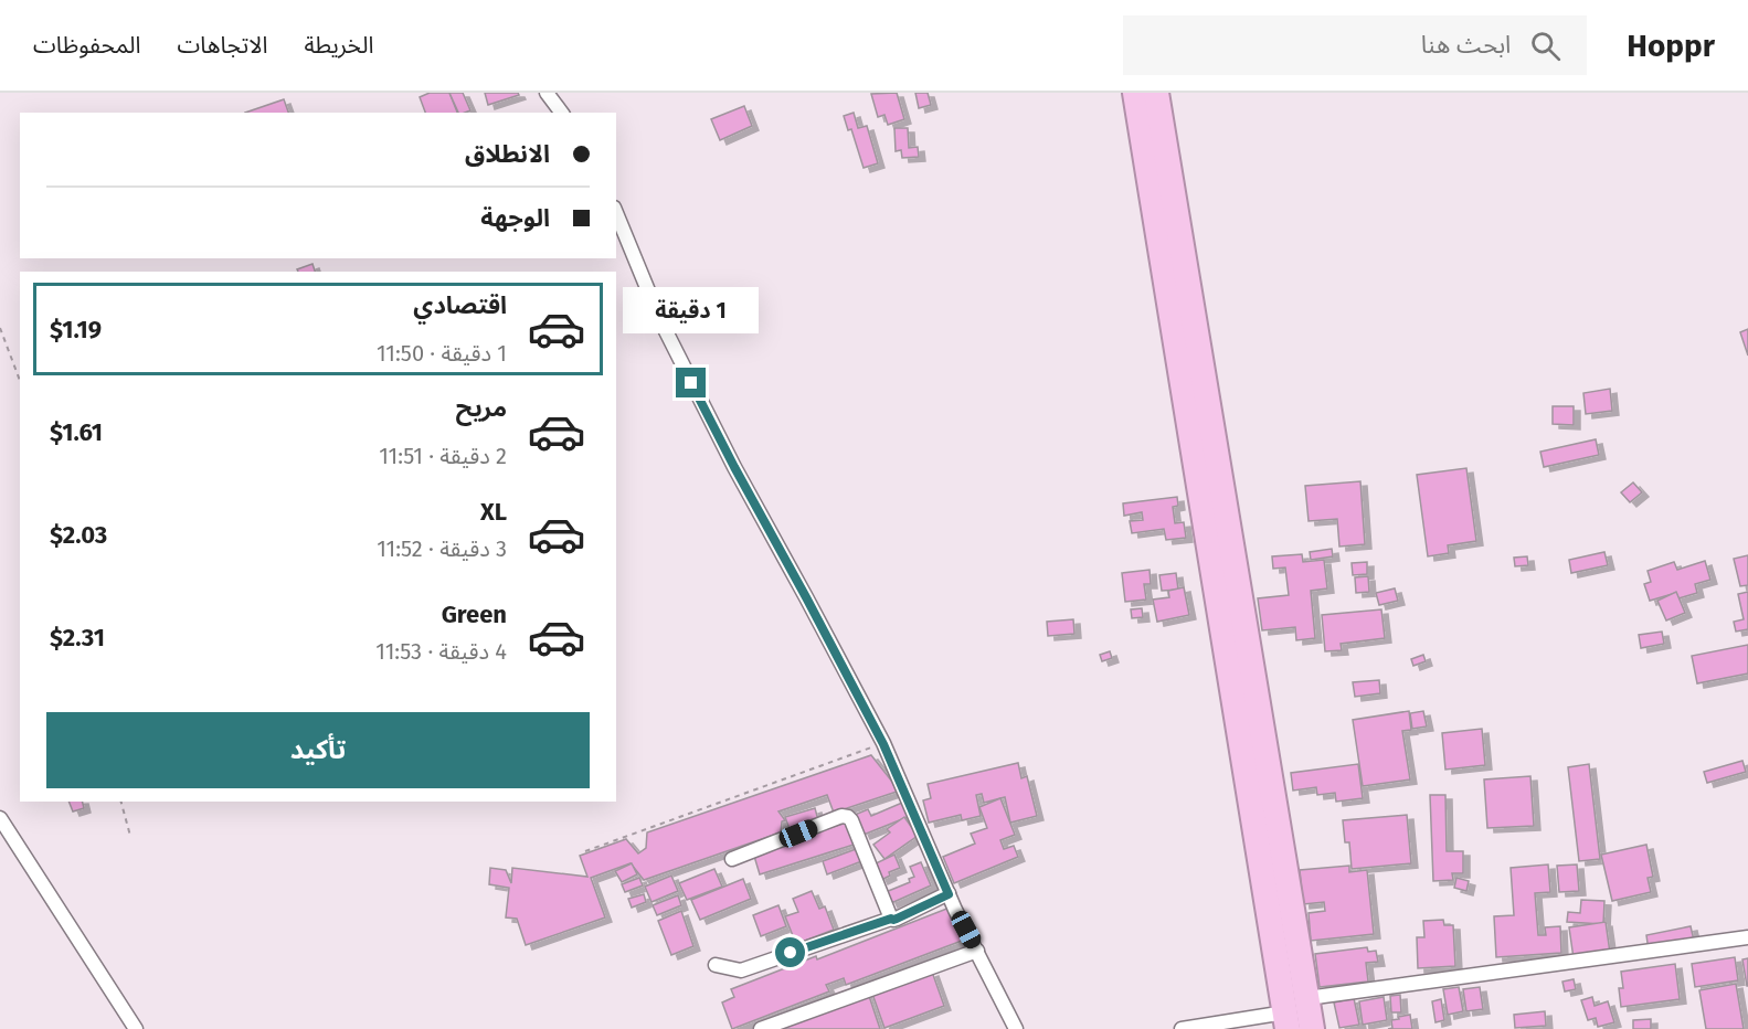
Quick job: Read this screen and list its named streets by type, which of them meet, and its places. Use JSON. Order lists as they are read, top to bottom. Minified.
{"page":{"header":"Hoppr","search":"ابحث هنا","nav":["الخريطة","الاتجاهات","المحفوظات"],"banner":["الانطلاق","الوجهة"],"list":[{"name":"اقتصادي","note":"1 دقيقة · 11:50","value":"$1.19"},{"name":"مريح","note":"2 دقيقة · 11:51","value":"$1.61"},{"name":"XL","note":"3 دقيقة · 11:52","value":"$2.03"},{"name":"Green","note":"4 دقيقة · 11:53","value":"$2.31"}],"bubble":"1 دقيقة","buttons":"تأكيد"}}
